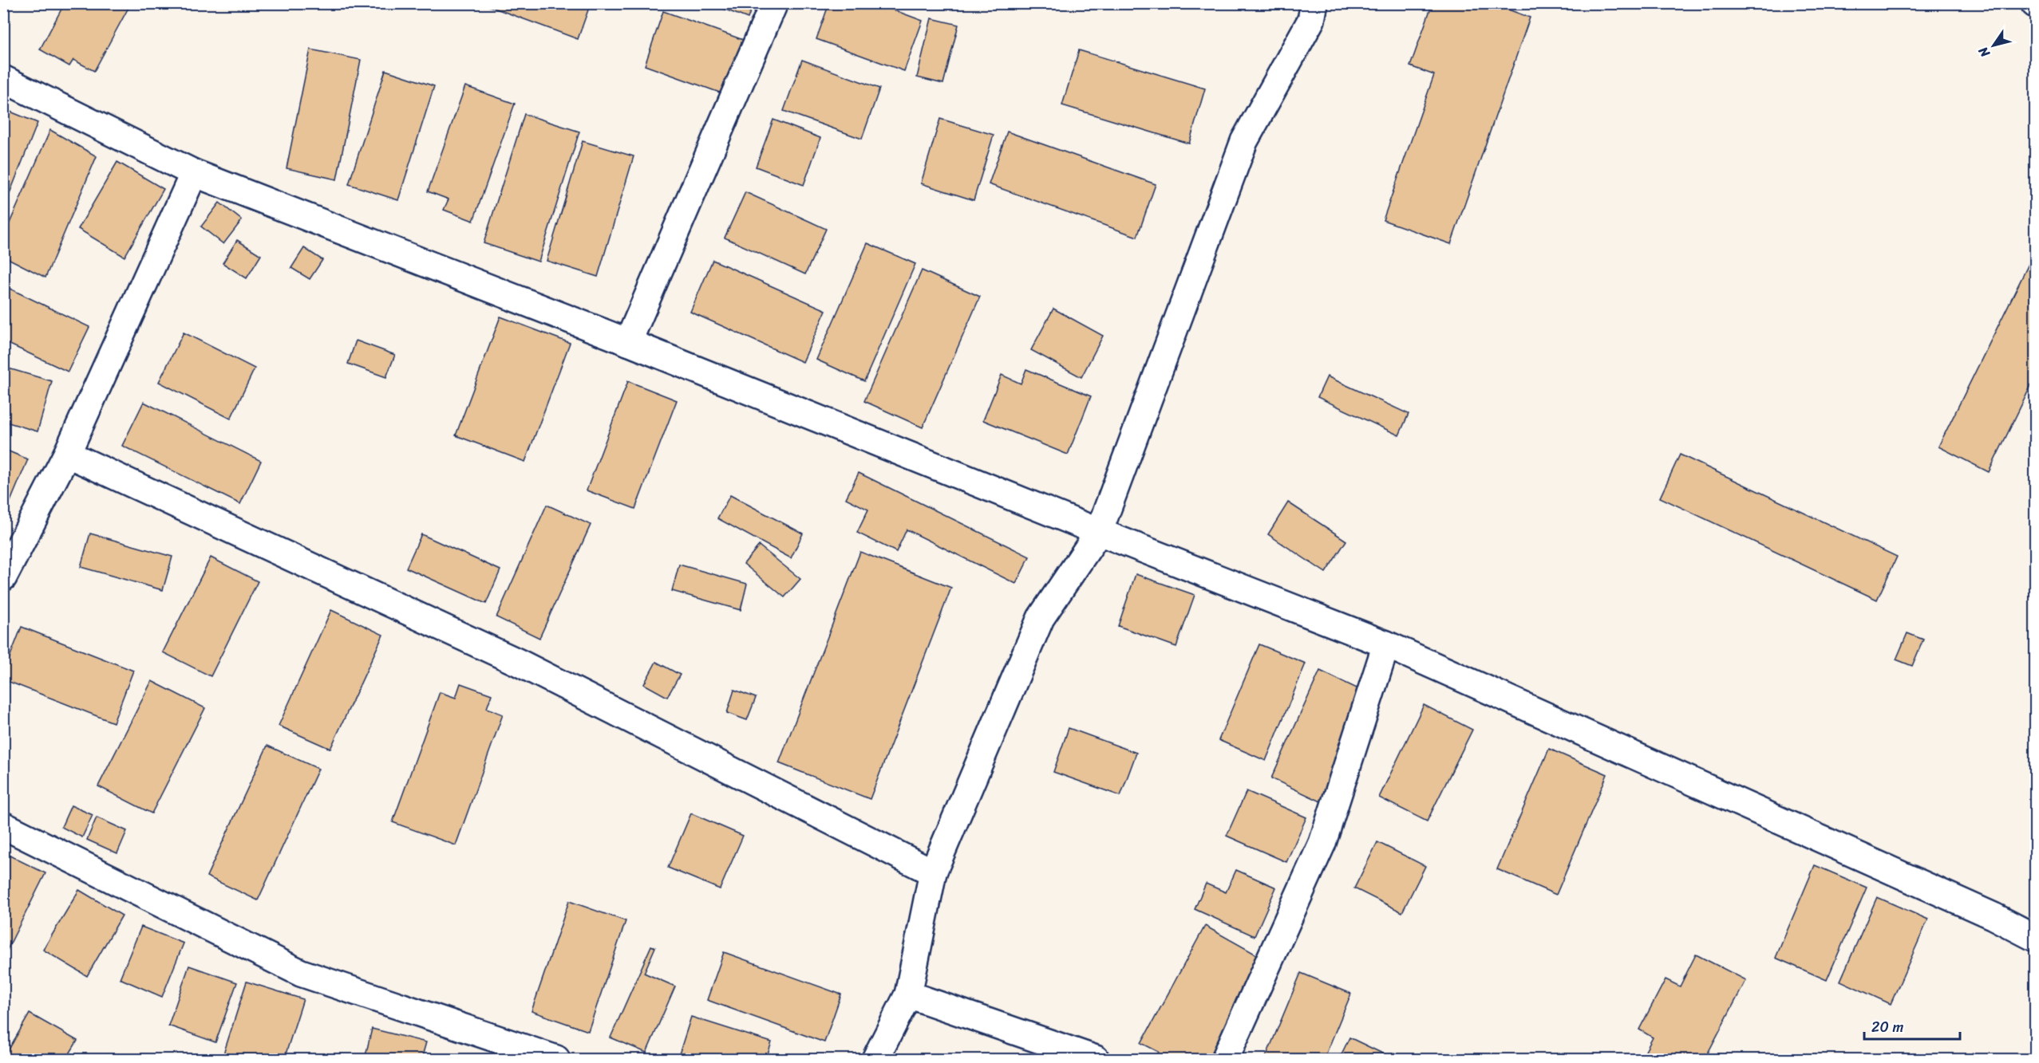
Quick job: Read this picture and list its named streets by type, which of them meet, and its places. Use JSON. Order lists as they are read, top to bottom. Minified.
{"scale_bar":"20 m","north":"bottom left"}
